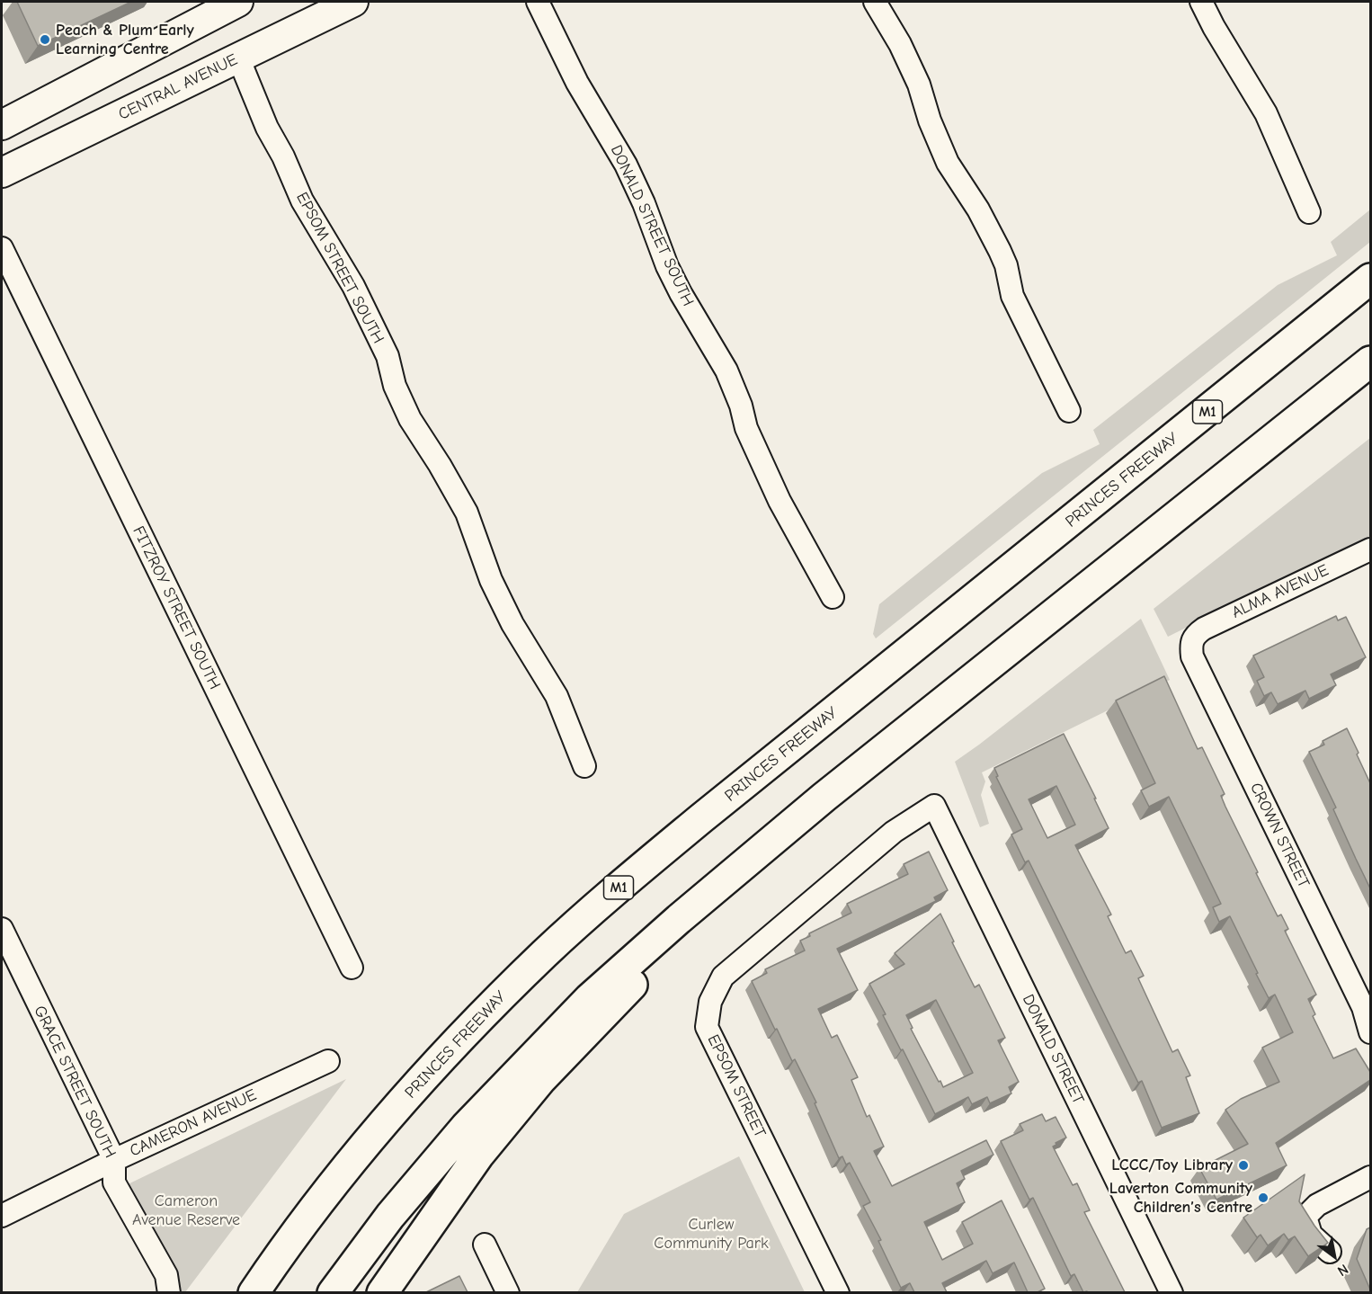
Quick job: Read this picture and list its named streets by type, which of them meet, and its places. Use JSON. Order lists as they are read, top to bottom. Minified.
{"streets":{"highway":["M1","PRINCES FREEWAY"],"main road":["CENTRAL AVENUE"],"street":["DONALD STREET SOUTH","EPSOM STREET SOUTH","ALMA AVENUE","FITZROY STREET SOUTH","CROWN STREET","DONALD STREET","GRACE STREET SOUTH","EPSOM STREET","CAMERON AVENUE"]},"crossings":[["CENTRAL AVENUE","EPSOM STREET SOUTH"],["ALMA AVENUE","CROWN STREET"],["DONALD STREET","EPSOM STREET"],["GRACE STREET SOUTH","CAMERON AVENUE"]],"parks":["Cameron Avenue Reserve","Curlew Community Park"],"places":["Peach & Plum Early Learning Centre","LCCC/Toy Library","Laverton Community Children’s Centre"],"north":"bottom right"}
